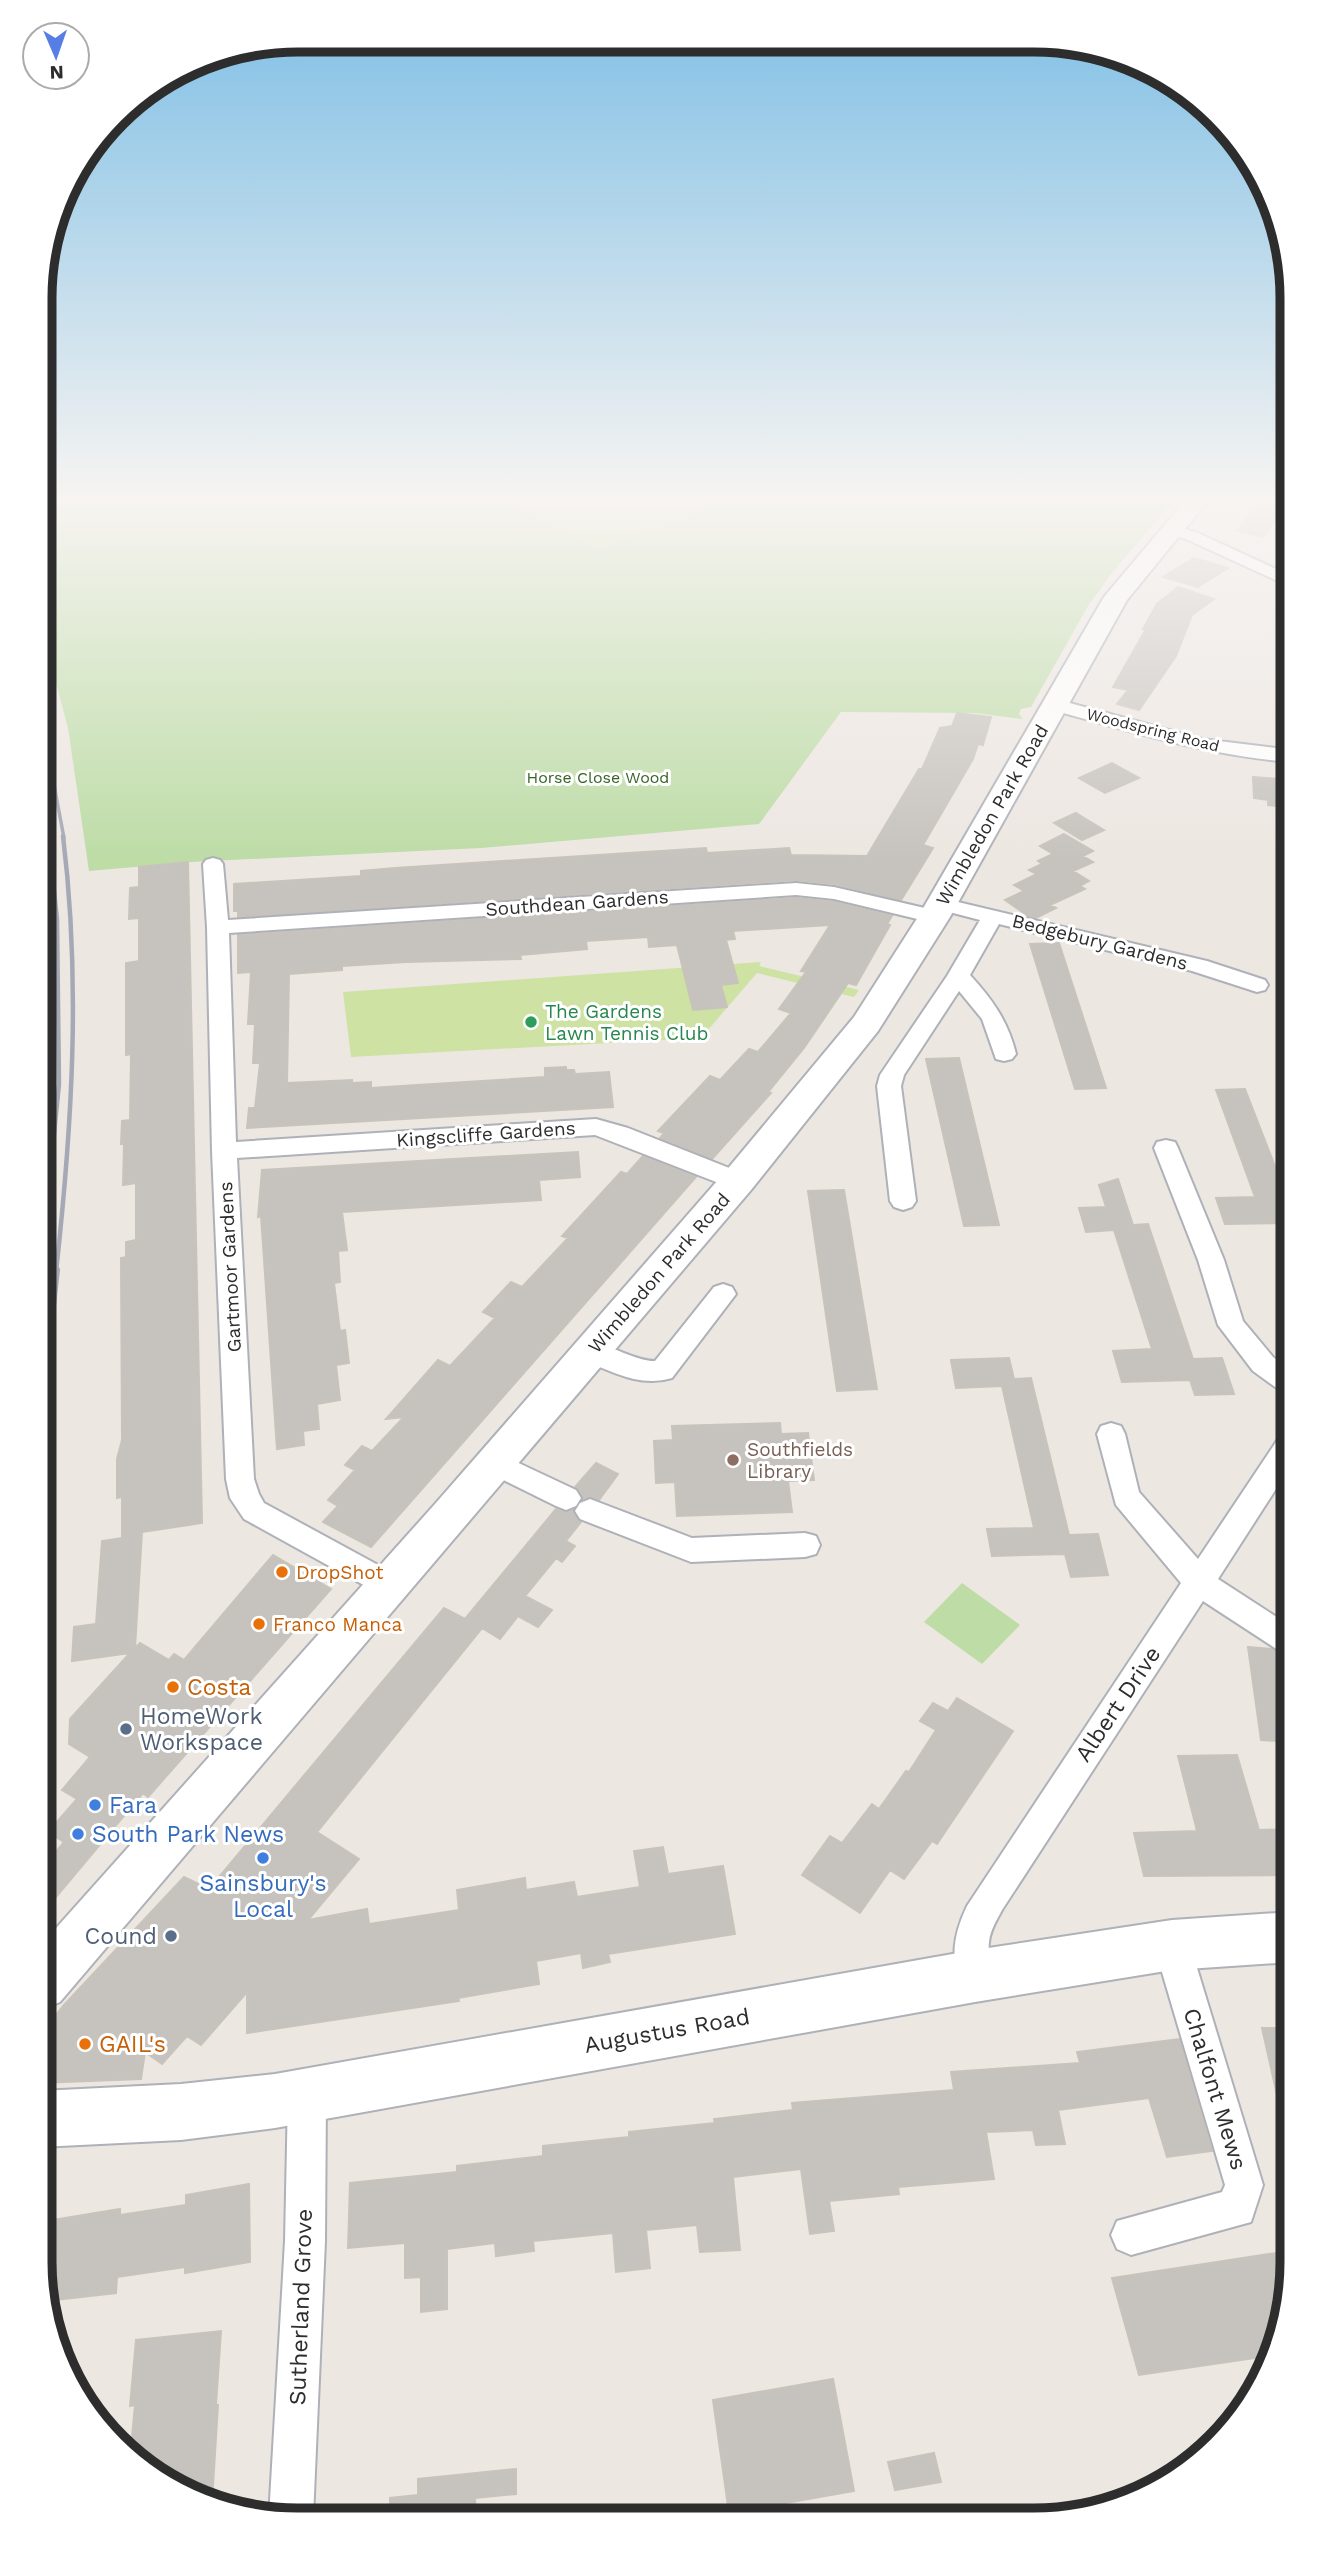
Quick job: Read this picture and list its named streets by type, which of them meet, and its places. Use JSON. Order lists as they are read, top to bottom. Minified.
{"streets":{"street":["Woodspring Road","Wimbledon Park Road","Southdean Gardens","Bedgebury Gardens","Kingscliffe Gardens","Gartmoor Gardens","Albert Drive","Augustus Road","Chalfont Mews","Sutherland Grove"]},"crossings":[["Woodspring Road","Wimbledon Park Road"],["Wimbledon Park Road","Southdean Gardens"],["Wimbledon Park Road","Bedgebury Gardens"],["Wimbledon Park Road","Kingscliffe Gardens"],["Wimbledon Park Road","Gartmoor Gardens"],["Southdean Gardens","Bedgebury Gardens"],["Southdean Gardens","Gartmoor Gardens"],["Kingscliffe Gardens","Gartmoor Gardens"],["Albert Drive","Augustus Road"],["Augustus Road","Chalfont Mews"],["Augustus Road","Sutherland Grove"]],"parks":["Horse Close Wood"],"places":["The Gardens Lawn Tennis Club","Southfields Library","DropShot","Franco Manca","Costa","HomeWork Workspace","Fara","South Park News","Sainsbury's Local","Cound","GAIL's"],"north":"bottom"}
